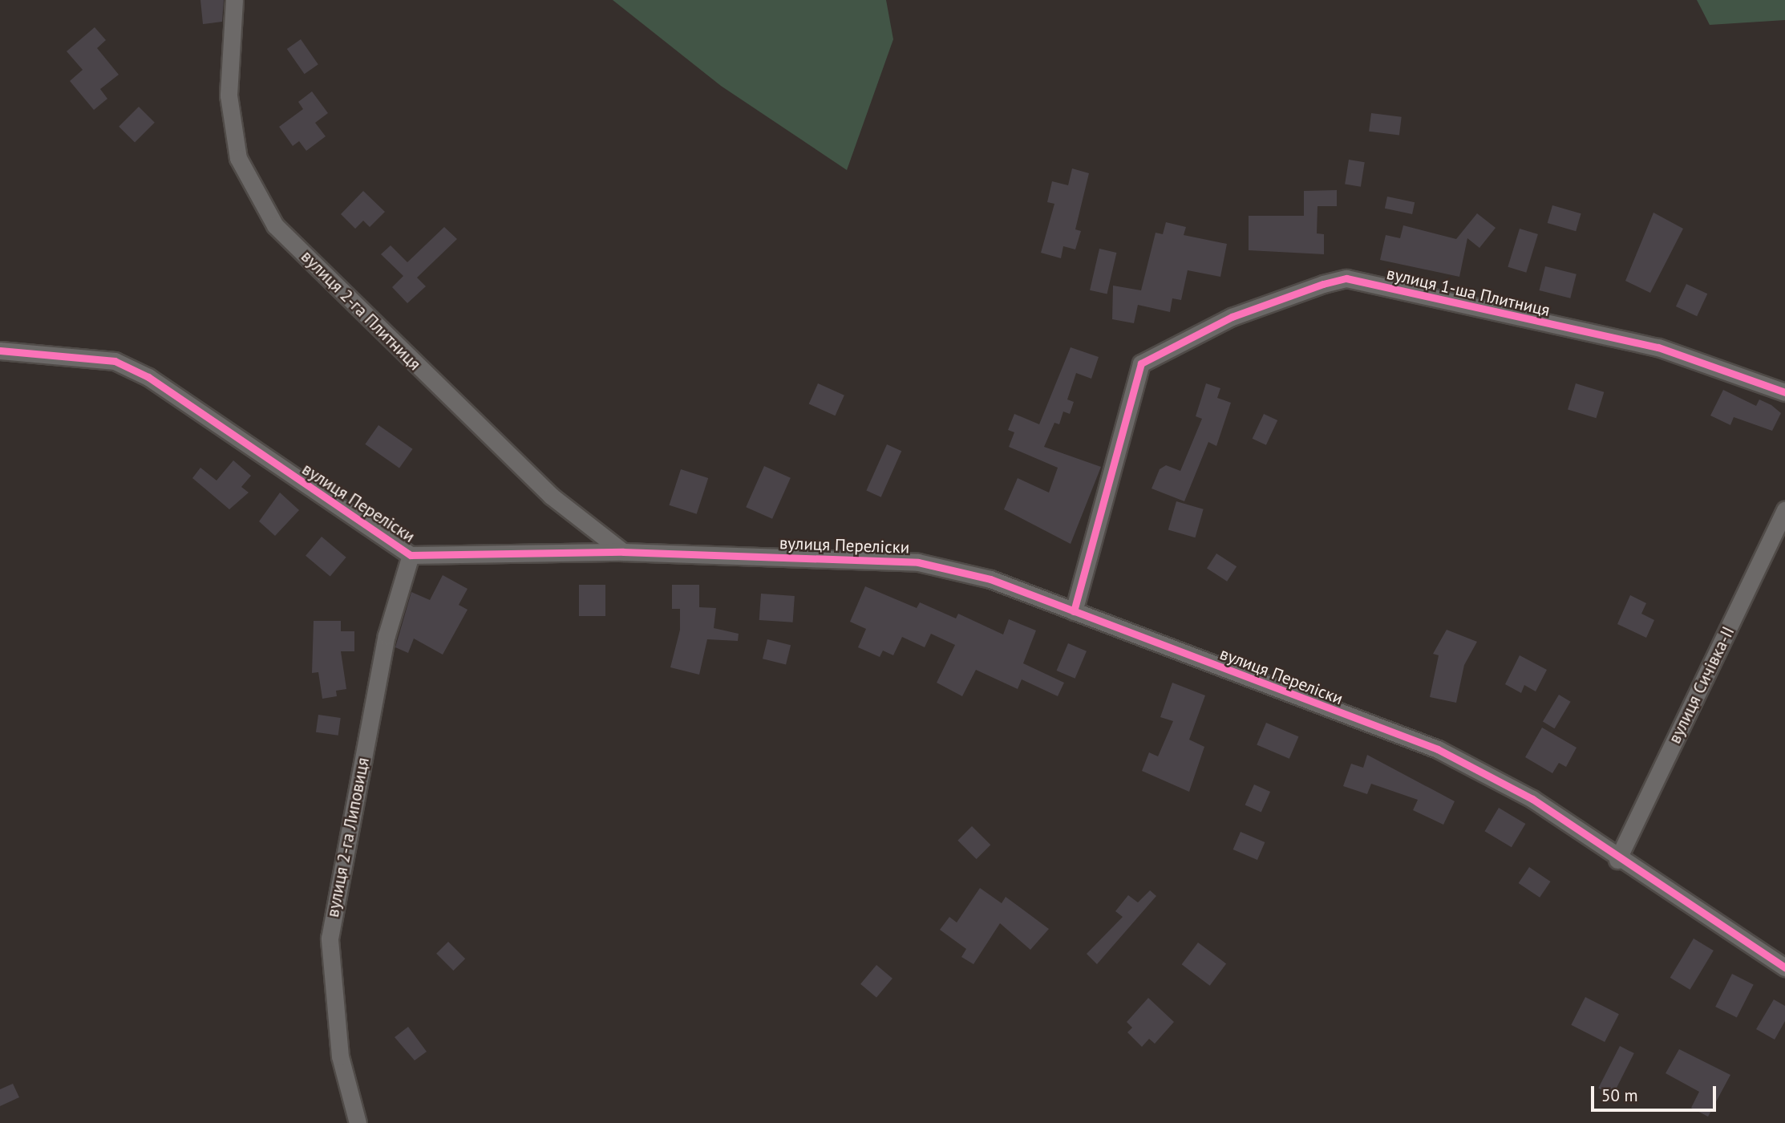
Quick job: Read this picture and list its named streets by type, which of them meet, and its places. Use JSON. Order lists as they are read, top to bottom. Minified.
{"streets":{"street":["вулиця 1-ша Плитниця","вулиця 2-га Плитниця","вулиця Переліски","вулиця Сичівка-II","вулиця 2-га Липовиця"]},"crossings":[["вулиця 1-ша Плитниця","вулиця Переліски"],["вулиця 2-га Плитниця","вулиця Переліски"],["вулиця Переліски","вулиця Сичівка-II"],["вулиця Переліски","вулиця 2-га Липовиця"]],"scale_bar":"50 m"}
